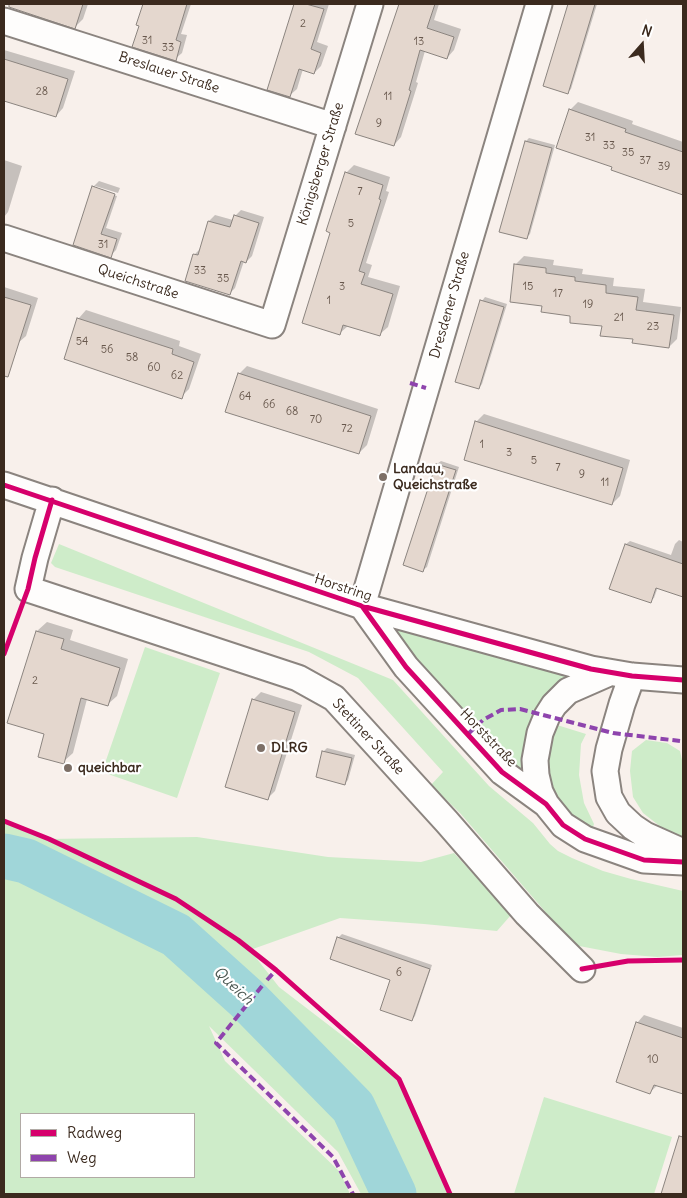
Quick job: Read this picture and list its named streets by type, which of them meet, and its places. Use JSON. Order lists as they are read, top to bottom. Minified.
{"streets":{"street":["Breslauer Straße","Königsberger Straße","Queichstraße","Dresdener Straße","Horstring","Stettiner Straße","Horststraße"]},"crossings":[["Breslauer Straße","Königsberger Straße"],["Königsberger Straße","Queichstraße"],["Dresdener Straße","Horstring"],["Dresdener Straße","Horststraße"],["Horstring","Stettiner Straße"],["Horstring","Horststraße"]],"water":["Queich"],"places":["Landau, Queichstraße","DLRG","queichbar"],"house_numbers":["2","31","13","33","28","11","9","31","33","35","37","39","7","5","31","33","35","3","15","17","1","19","21","23","54","56","58","60","62","64","66","68","70","72","1","3","5","7","9","11","2","6","10"],"legend":["Radweg","Weg"],"north":"top"}
